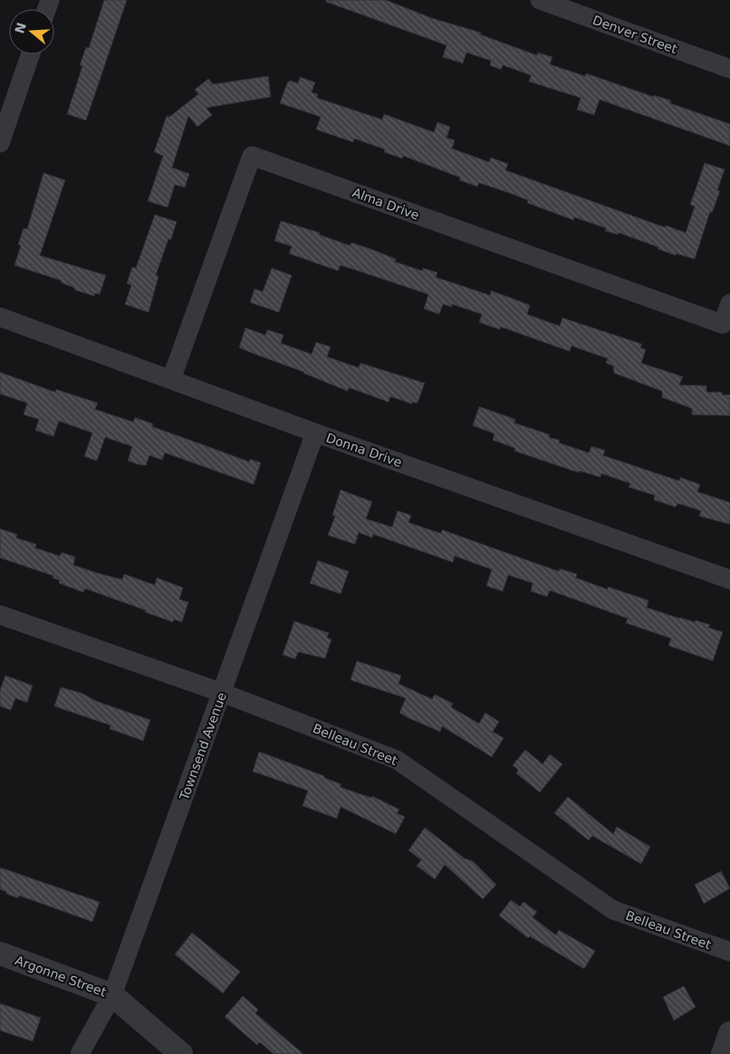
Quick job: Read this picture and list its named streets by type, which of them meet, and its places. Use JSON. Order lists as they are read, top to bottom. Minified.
{"streets":{"street":["Denver Street","Alma Drive","Donna Drive","Belleau Street","Townsend Avenue","Argonne Street"]},"crossings":[["Alma Drive","Donna Drive"],["Donna Drive","Townsend Avenue"],["Belleau Street","Townsend Avenue"],["Townsend Avenue","Argonne Street"]],"north":"left"}
